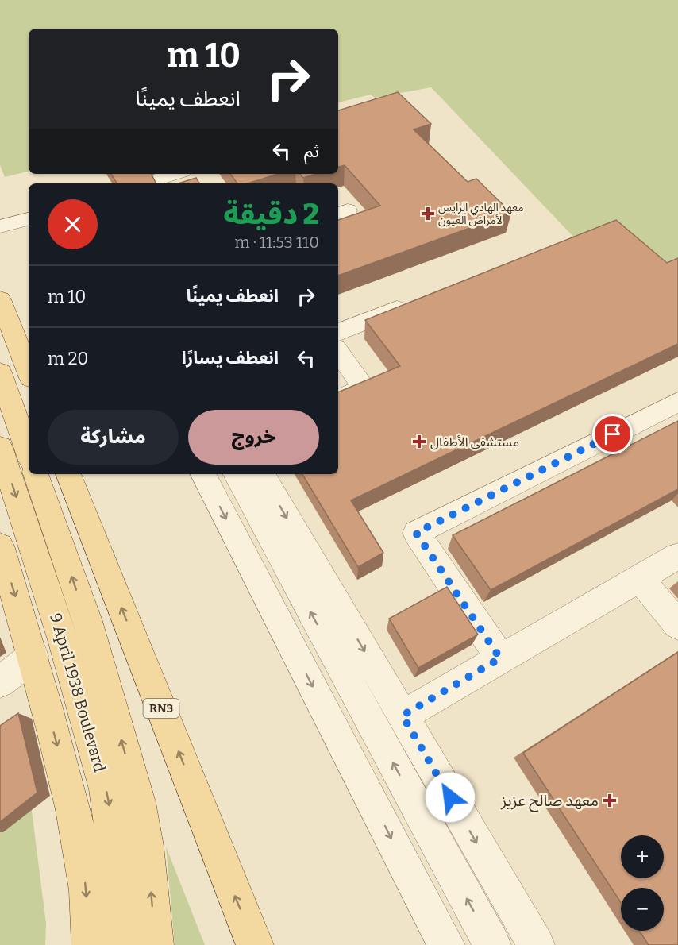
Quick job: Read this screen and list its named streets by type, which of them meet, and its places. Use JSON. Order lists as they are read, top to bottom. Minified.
{"streets":{"main road":["9 April 1938 Boulevard","RN3"]},"places":{"health":["معهد الهادي الرايس لأمراض العيون","مستشفى الأطفال","معهد صالح عزيز"]},"page":{"turn":["10 m","انعطف يمينًا"],"then":"ثم","heading":["2 دقيقة","110 m · 11:53"],"list":[{"name":"انعطف يمينًا","value":"10 m"},{"name":"انعطف يسارًا","value":"20 m"}],"buttons":["خروج","مشاركة"],"map_buttons":["+","−"]}}
